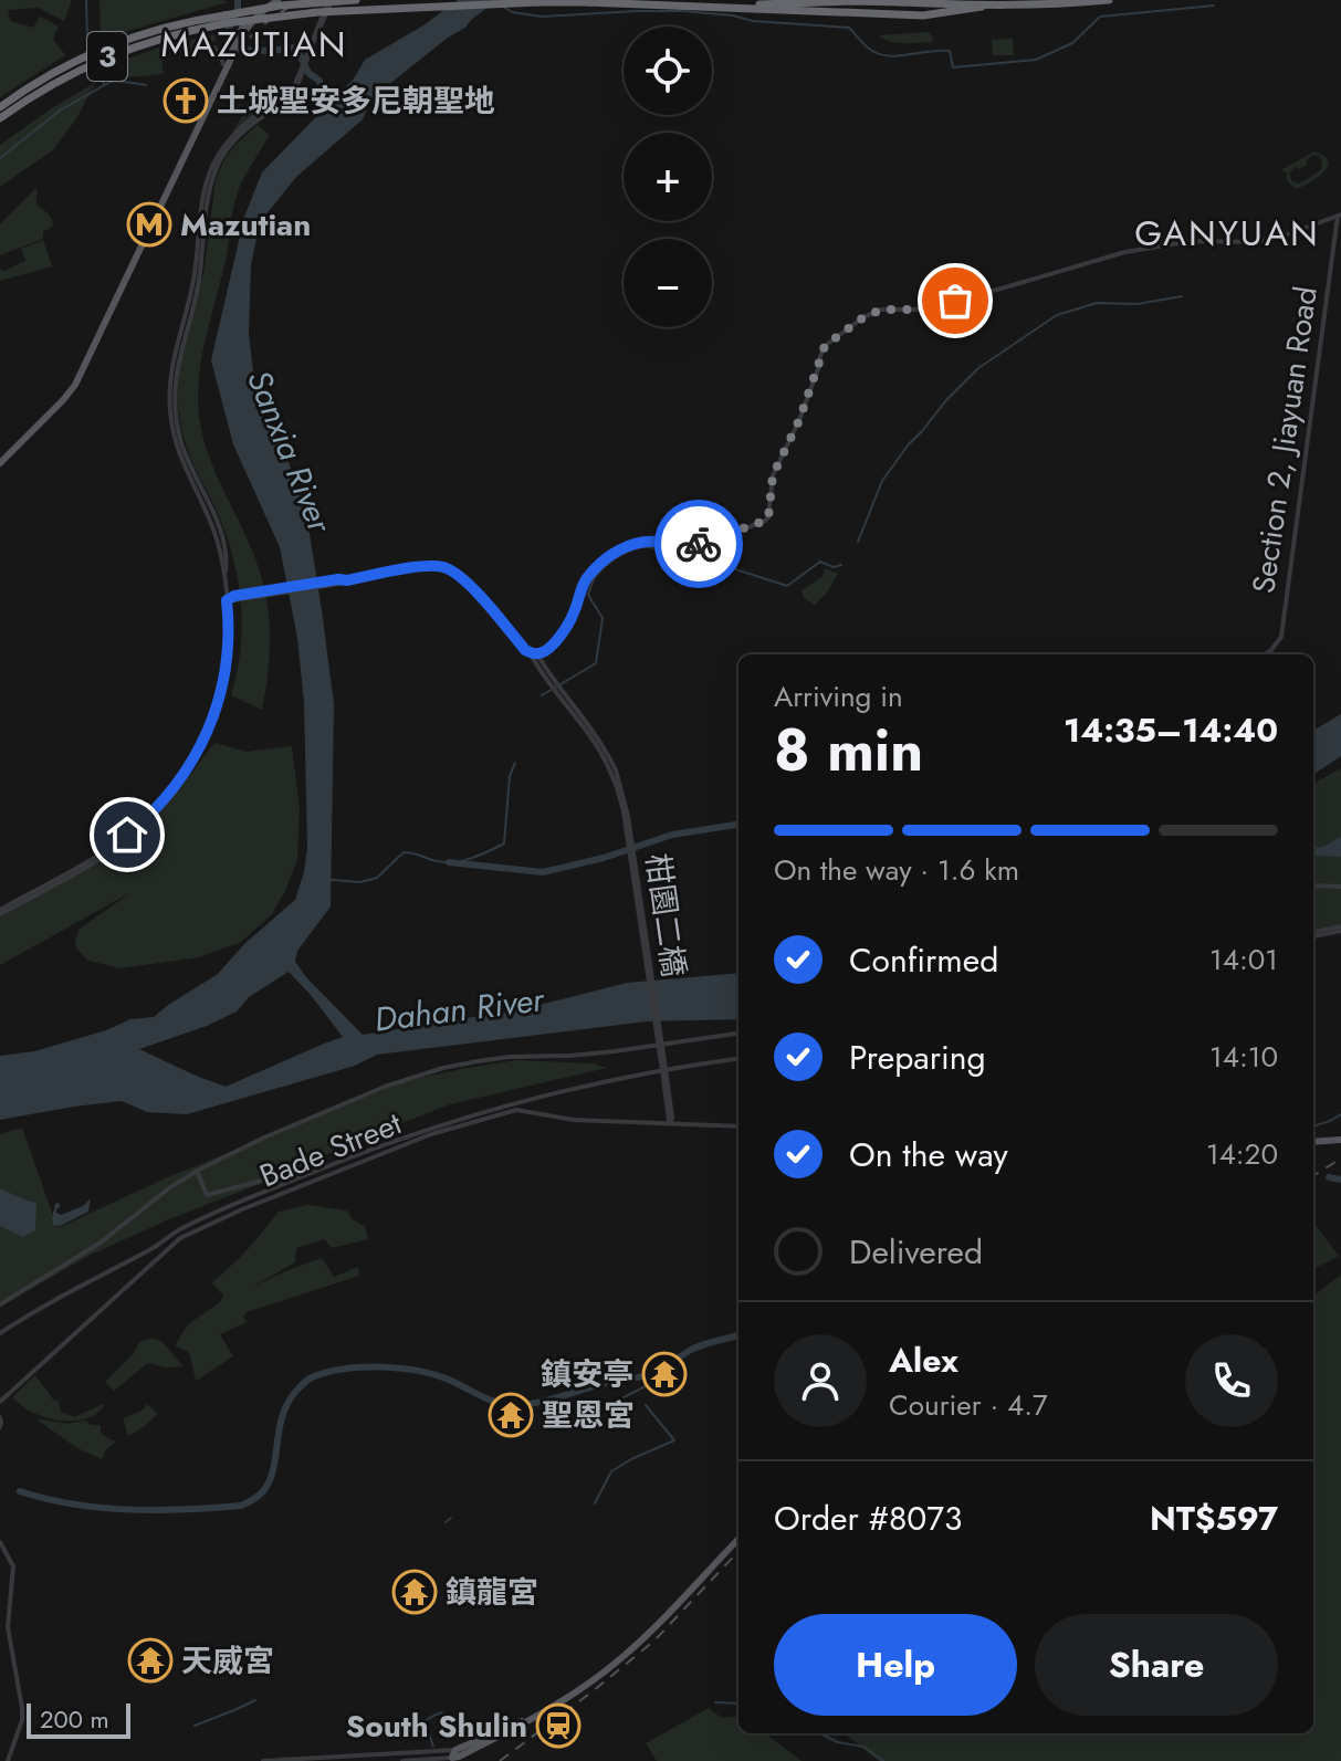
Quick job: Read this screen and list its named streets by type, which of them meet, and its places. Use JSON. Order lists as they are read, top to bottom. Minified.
{"streets":{"highway":["3"],"street":["Section 2, Jiayuan Road","柑園二橋","Bade Street"]},"crossings":[["柑園二橋","Bade Street"]],"districts":["MAZUTIAN","GANYUAN"],"water":["Sanxia River","Dahan River"],"places":{"church":["土城聖安多尼朝聖地"],"metro station":["Mazutian"],"temple":["鎮安亭","聖恩宮","鎮龍宮","天威宮"],"station":["South Shulin"]},"scale_bar":"200 m","page":{"map_buttons":["+","−"],"heading":["8 min","Arriving in","14:35–14:40"],"panel":["Alex","Courier · 4.7","Order #8073","NT$597"],"bar":"On the way · 1.6 km","list":[["Confirmed","14:01"],["Preparing","14:10"],["On the way","14:20"],"Delivered"],"buttons":["Help","Share"],"scale":"200 m"}}
